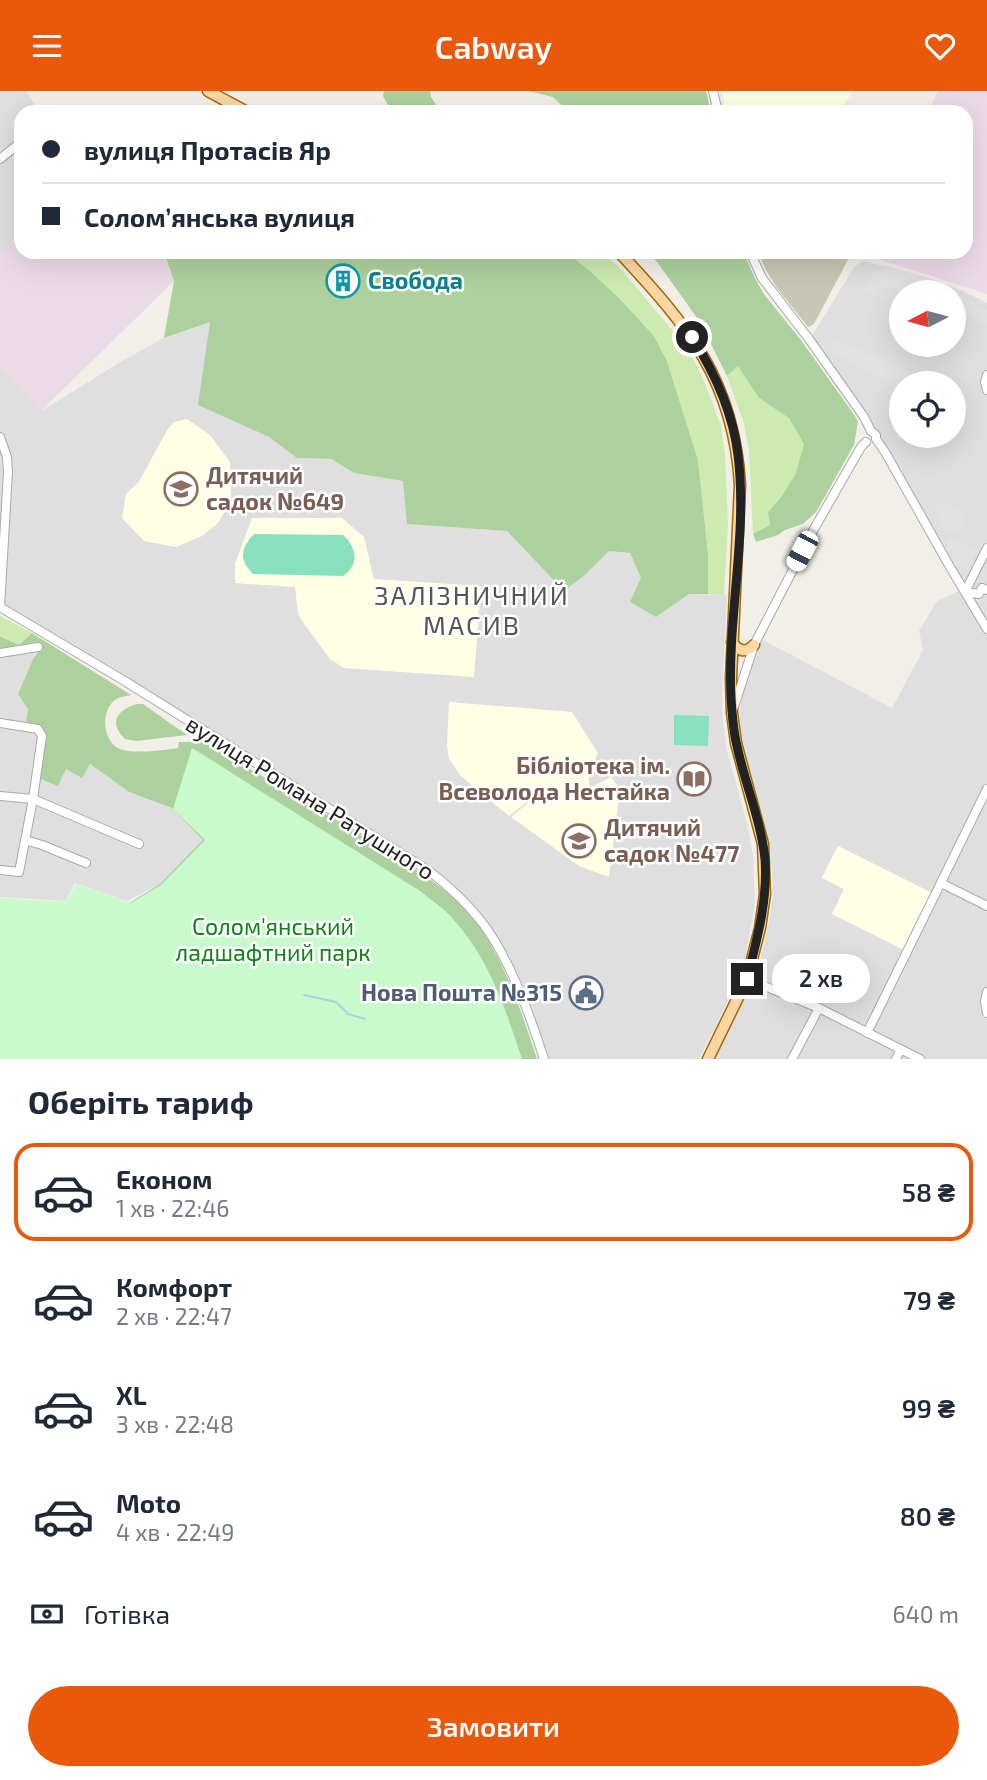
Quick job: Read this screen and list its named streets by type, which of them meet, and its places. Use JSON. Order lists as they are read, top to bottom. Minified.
{"streets":{"street":["вулиця Романа Ратушного"]},"districts":["ЗАЛІЗНИЧНИЙ МАСИВ"],"parks":["Солом'янський ладшафтний парк"],"places":{"building":["Свобода"],"school or university":["Дитячий садок №649","Дитячий садок №477"],"library":["Бібліотека ім. Всеволода Нестайка"],"public building":["Нова Пошта №315"]},"north":"left","page":{"header":"Cabway","banner":["вулиця Протасів Яр","Соломʼянська вулиця"],"bubble":"2 хв","heading":"Оберіть тариф","list":[{"name":"Економ","note":"1 хв · 22:46","value":"58 ₴"},{"name":"Комфорт","note":"2 хв · 22:47","value":"79 ₴"},{"name":"XL","note":"3 хв · 22:48","value":"99 ₴"},{"name":"Moto","note":"4 хв · 22:49","value":"80 ₴"}],"pay":["Готівка","640 m"],"buttons":"Замовити"}}
